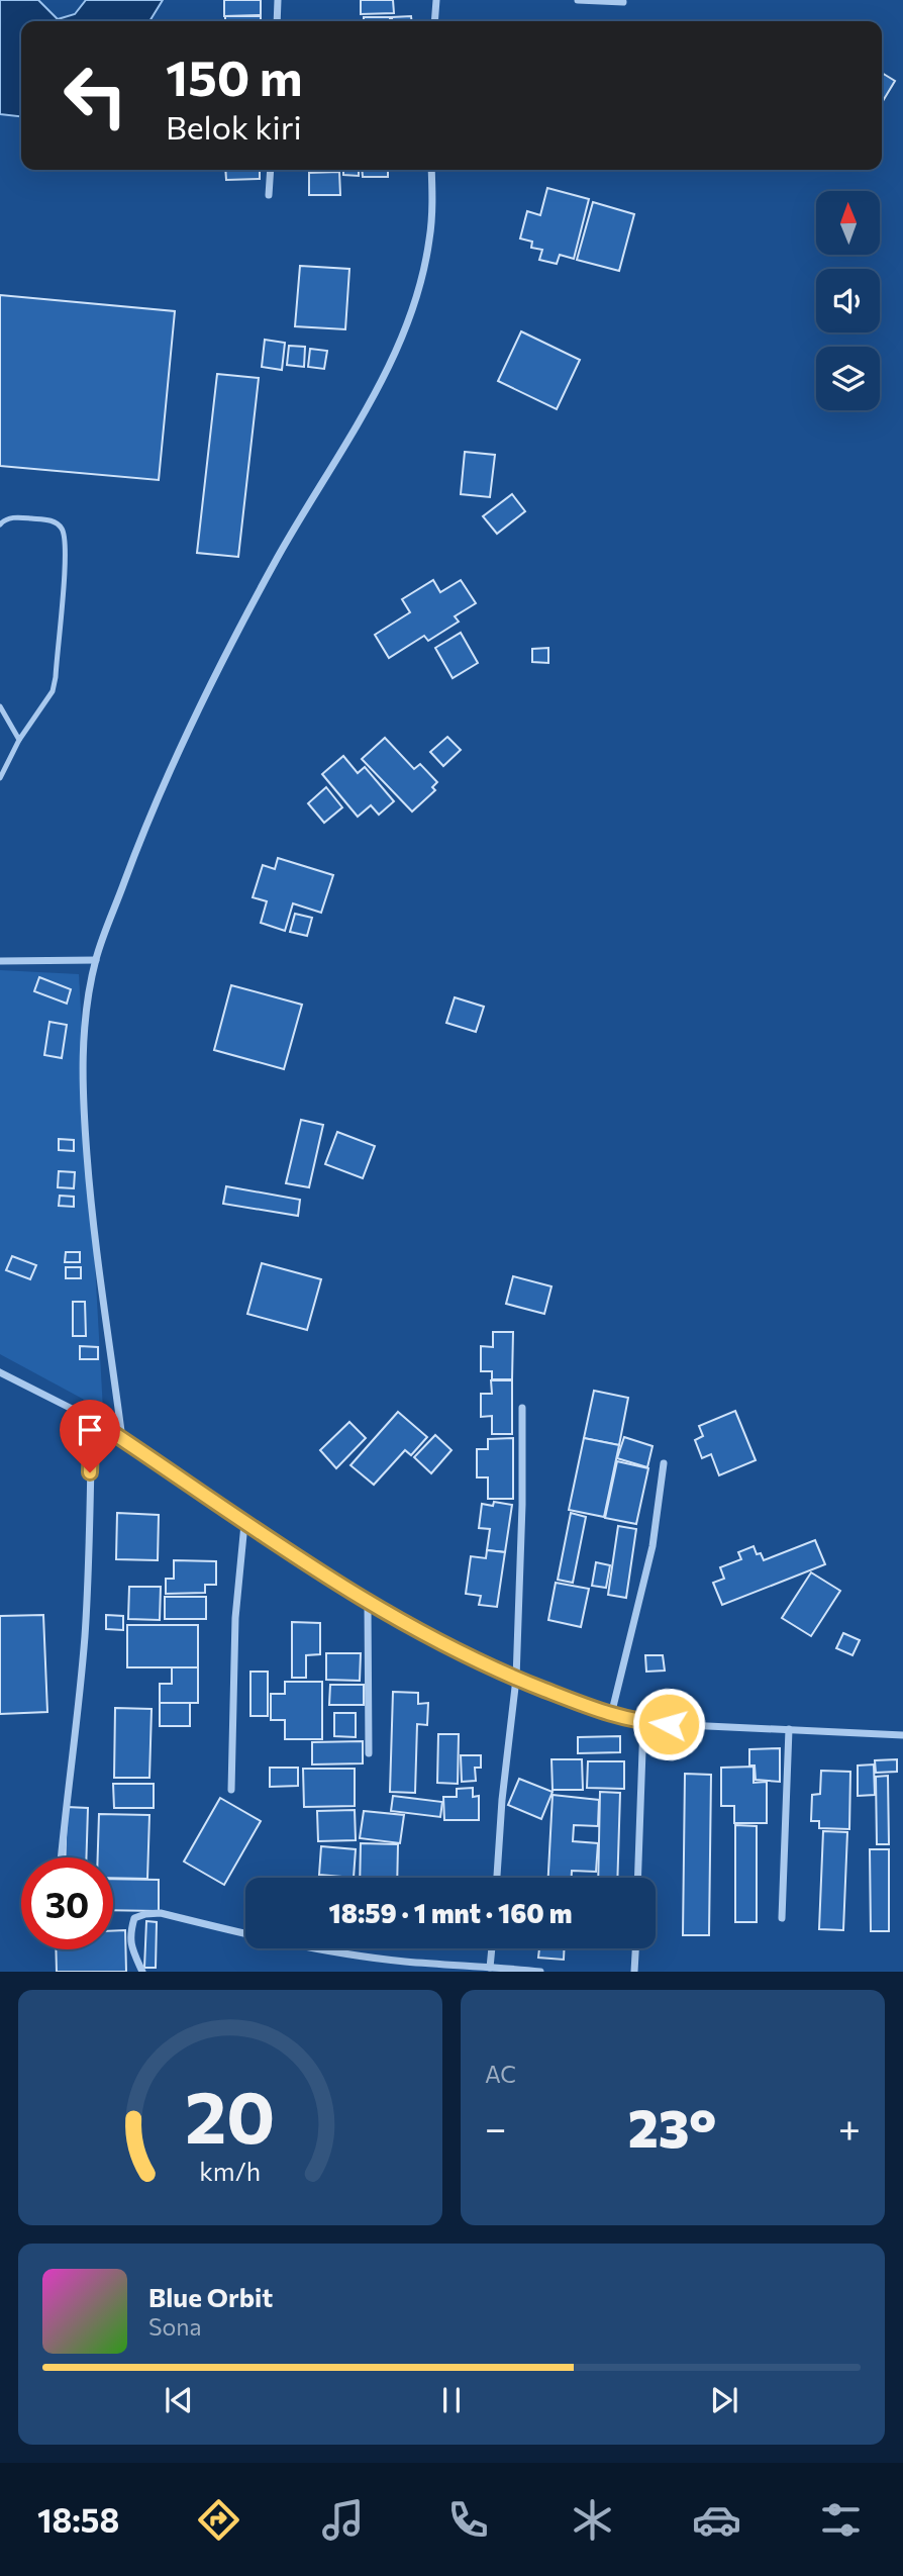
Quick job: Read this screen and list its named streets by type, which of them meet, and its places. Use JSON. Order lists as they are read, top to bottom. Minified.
{"north":"top","page":{"turn":["150 m","Belok kiri"],"limit":"30","trip":"18:59 · 1 mnt · 160 m","tile":"AC","heat":["−","23°","+"],"song":["Blue Orbit","Sona"],"tabs":"18:58","gauge":["20","km/h"]}}
